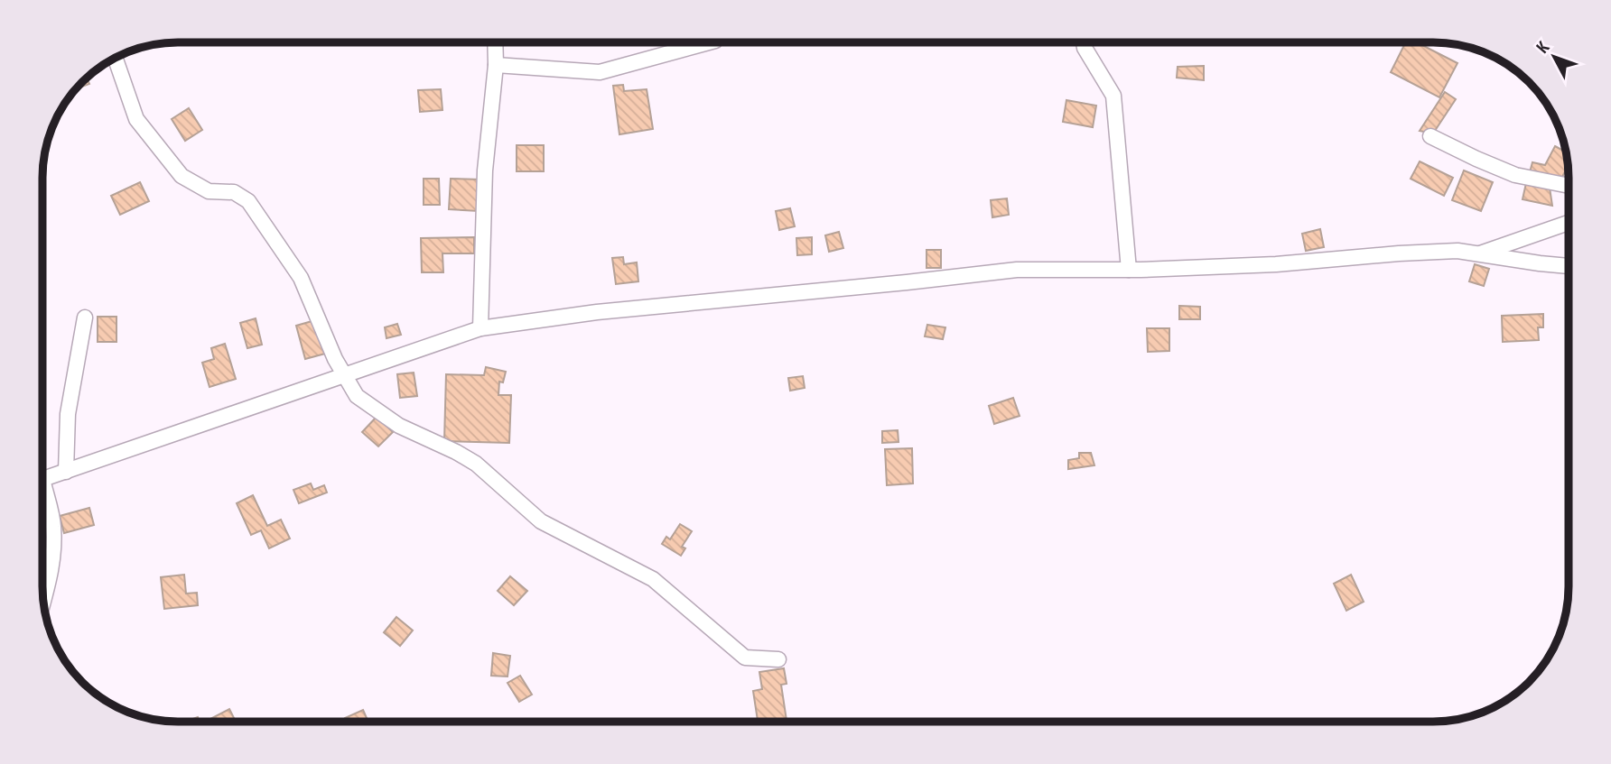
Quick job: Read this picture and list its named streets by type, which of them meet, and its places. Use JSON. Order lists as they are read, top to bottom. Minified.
{"north":"top left"}
